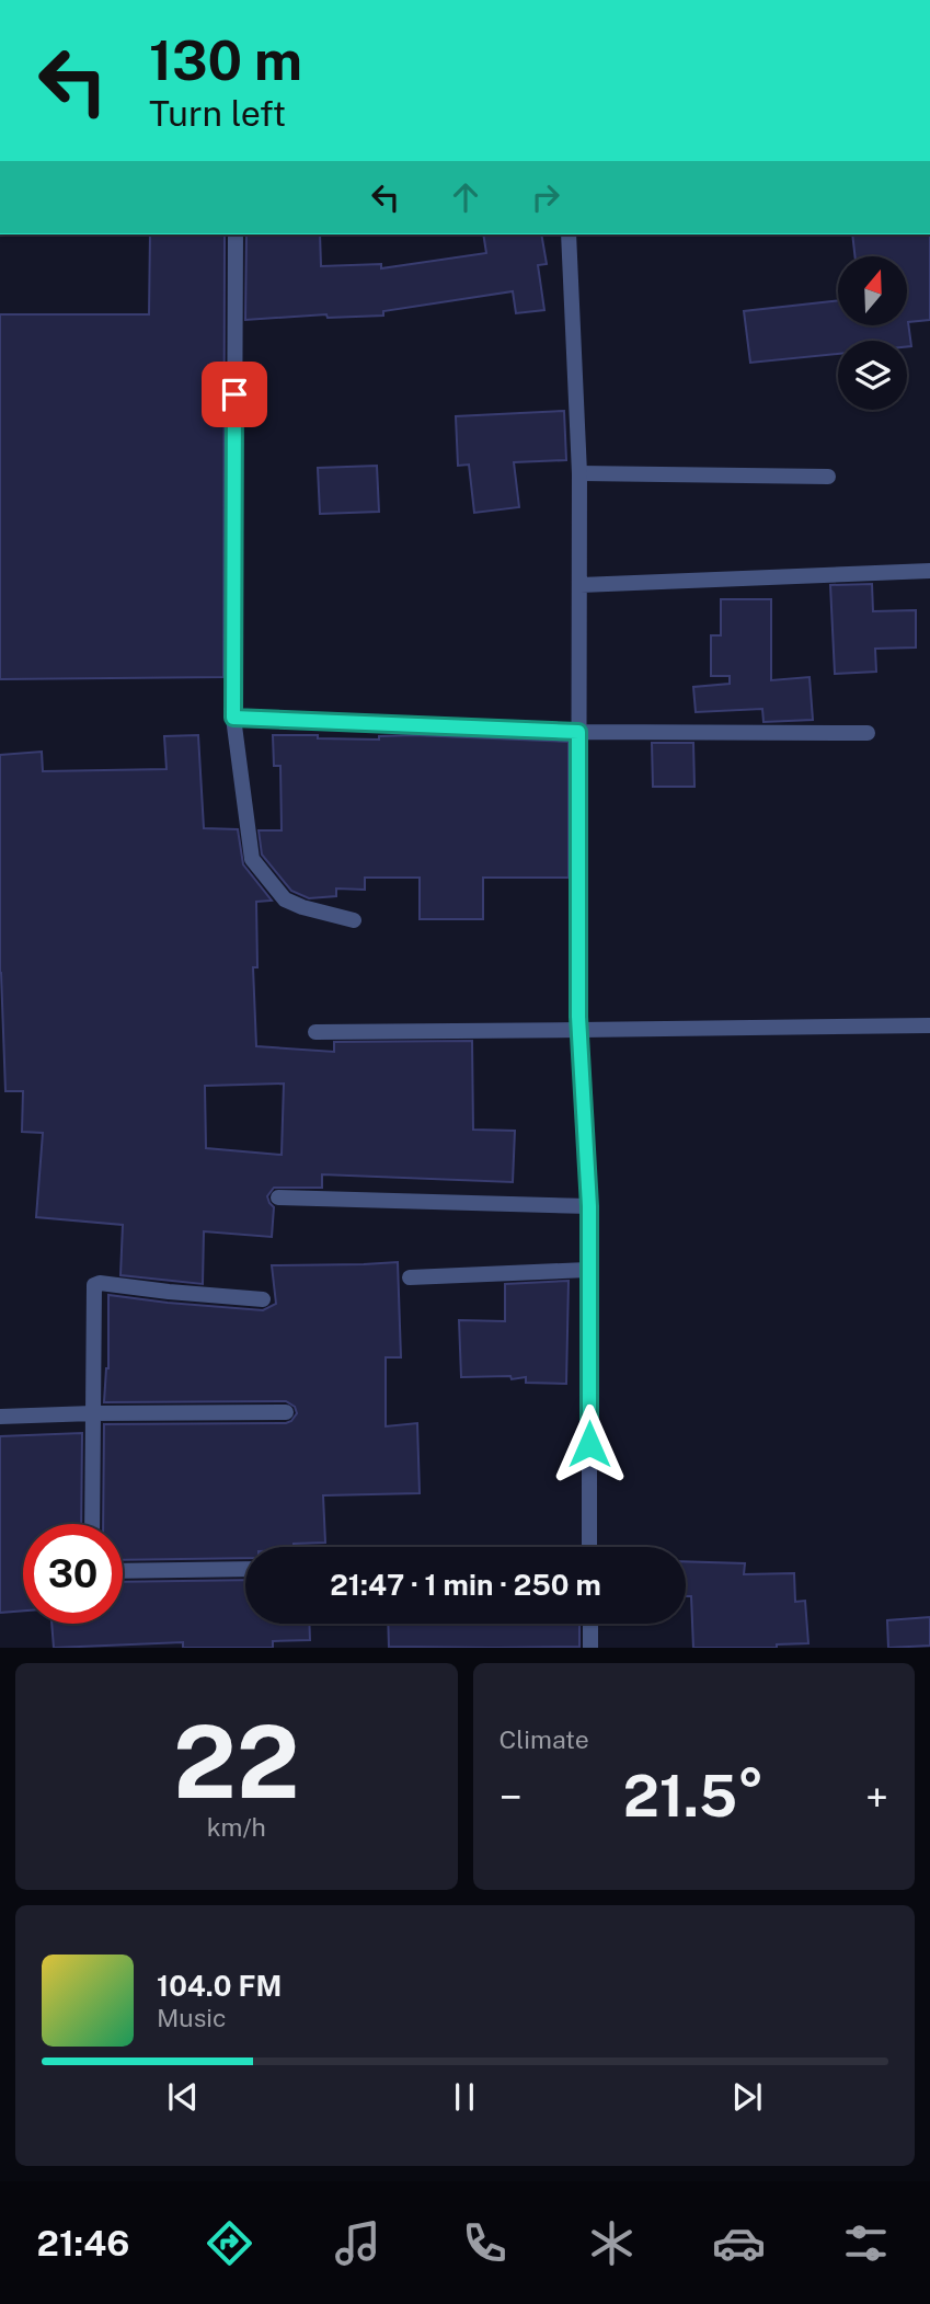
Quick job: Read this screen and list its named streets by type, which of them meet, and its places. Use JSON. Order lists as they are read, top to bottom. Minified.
{"north":"top","page":{"turn":["130 m","Turn left"],"limit":"30","trip":"21:47 · 1 min · 250 m","tile":[["22","km/h"],"Climate"],"heat":["−","21.5°","+"],"song":["104.0 FM","Music"],"tabs":"21:46"}}
